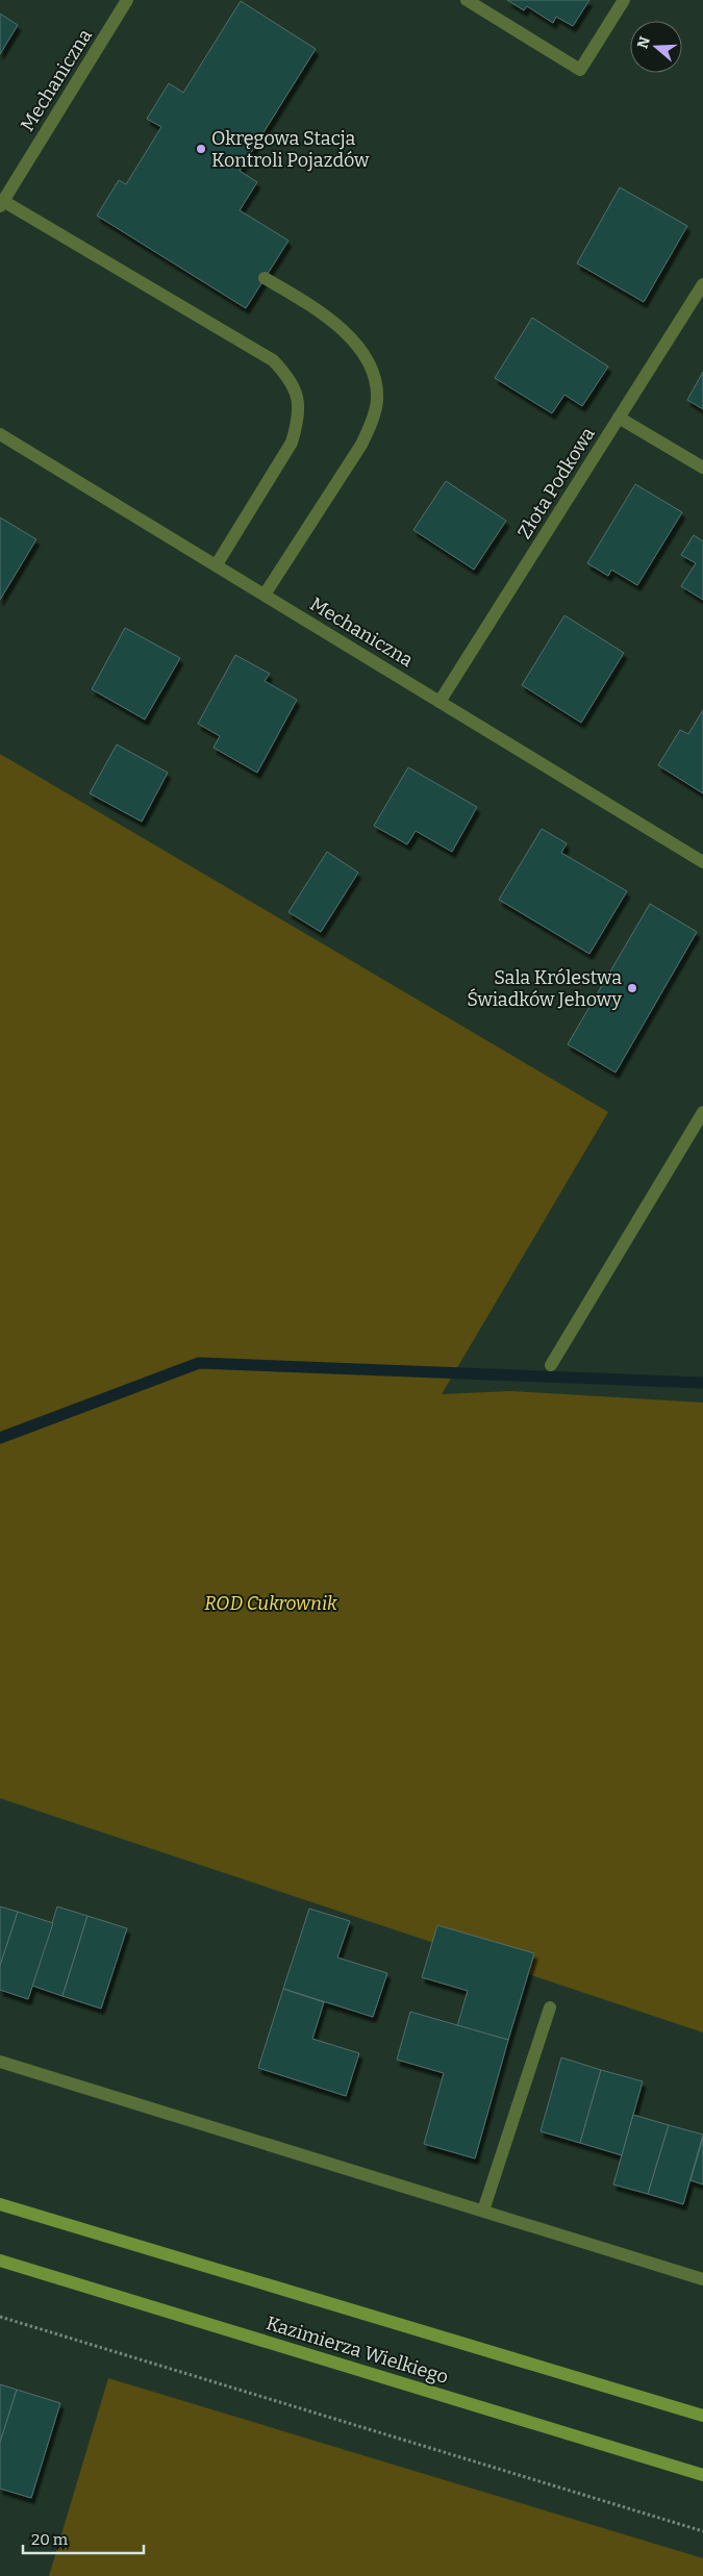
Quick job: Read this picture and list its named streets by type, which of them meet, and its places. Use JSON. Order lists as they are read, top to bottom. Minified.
{"streets":{"main road":["Kazimierza Wielkiego"],"street":["Mechaniczna","Złota Podkowa"]},"crossings":[["Mechaniczna","Złota Podkowa"]],"parks":["ROD Cukrownik"],"places":["Okręgowa Stacja Kontroli Pojazdów","Sala Królestwa Świadków Jehowy"],"scale_bar":"20 m","north":"left"}
